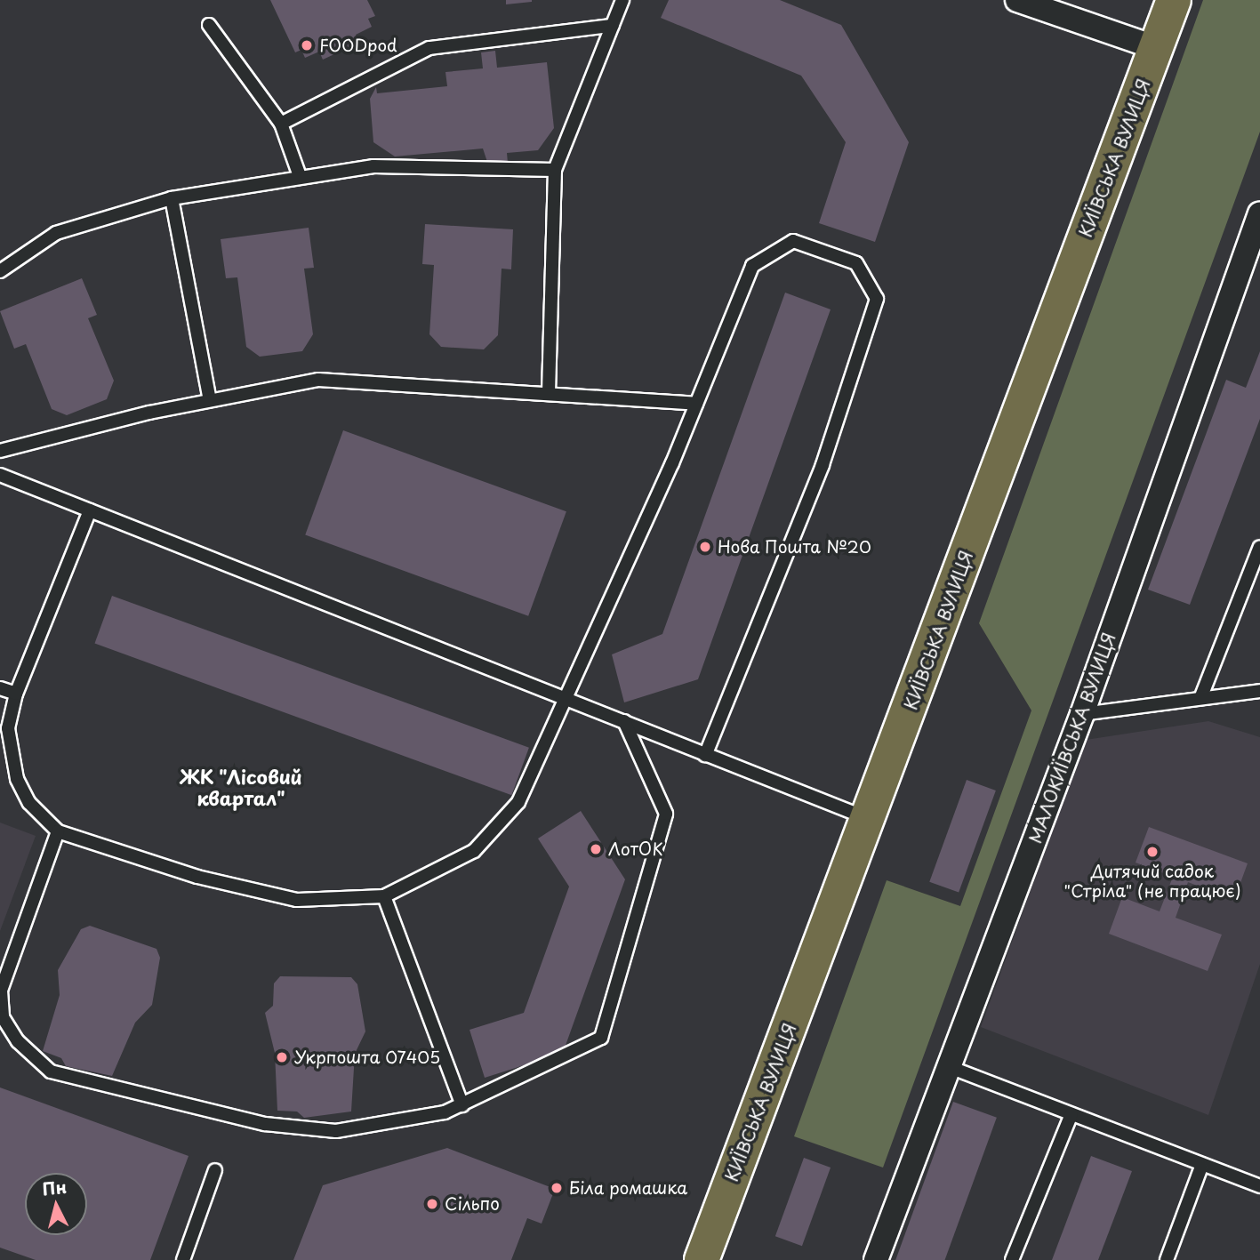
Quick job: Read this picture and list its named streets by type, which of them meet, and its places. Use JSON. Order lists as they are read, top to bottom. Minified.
{"streets":{"main road":["КИЇВСЬКА ВУЛИЦЯ"],"street":["МАЛОКИЇВСЬКА ВУЛИЦЯ"]},"districts":["ЖК \"Лісовий квартал\""],"places":["FOODpod","Нова Пошта №20","ЛотОК","Дитячий садок \"Стріла\" (не працює)","Укрпошта 07405","Біла ромашка","Сільпо"],"north":"top"}
